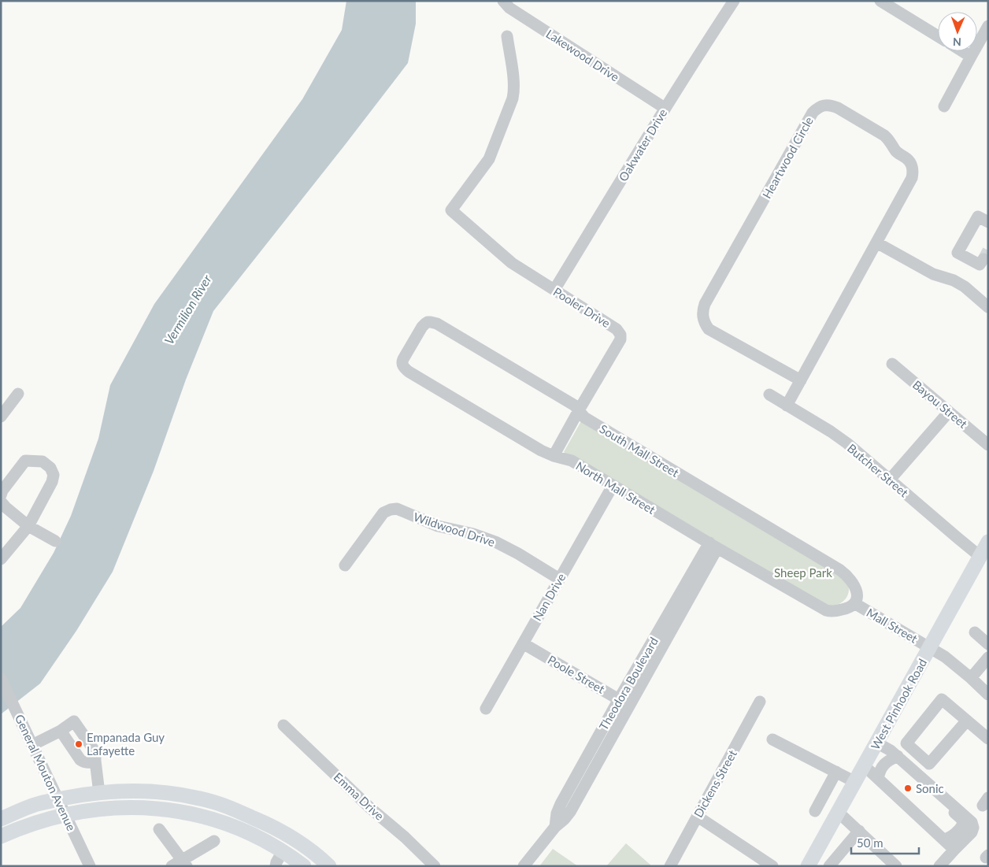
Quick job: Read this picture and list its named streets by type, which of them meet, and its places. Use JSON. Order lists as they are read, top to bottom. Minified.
{"streets":{"main road":["West Pinhook Road"],"street":["Lakewood Drive","Oakwater Drive","Heartwood Circle","Pooler Drive","Bayou Street","South Mall Street","Butcher Street","North Mall Street","Wildwood Drive","Nan Drive","Mall Street","Poole Street","Theodora Boulevard","General Mouton Avenue","Dickens Street","Emma Drive"]},"crossings":[["Lakewood Drive","Oakwater Drive"],["Oakwater Drive","Pooler Drive"],["Heartwood Circle","Butcher Street"],["Pooler Drive","South Mall Street"],["Pooler Drive","North Mall Street"],["South Mall Street","North Mall Street"],["South Mall Street","Mall Street"],["Butcher Street","West Pinhook Road"],["North Mall Street","Nan Drive"],["North Mall Street","Mall Street"],["North Mall Street","Theodora Boulevard"],["Wildwood Drive","Nan Drive"],["Nan Drive","Poole Street"],["Mall Street","West Pinhook Road"],["Poole Street","Theodora Boulevard"]],"water":["Vermilion River"],"parks":["Sheep Park"],"places":["Empanada Guy Lafayette","Sonic"],"scale_bar":"50 m","north":"bottom"}
